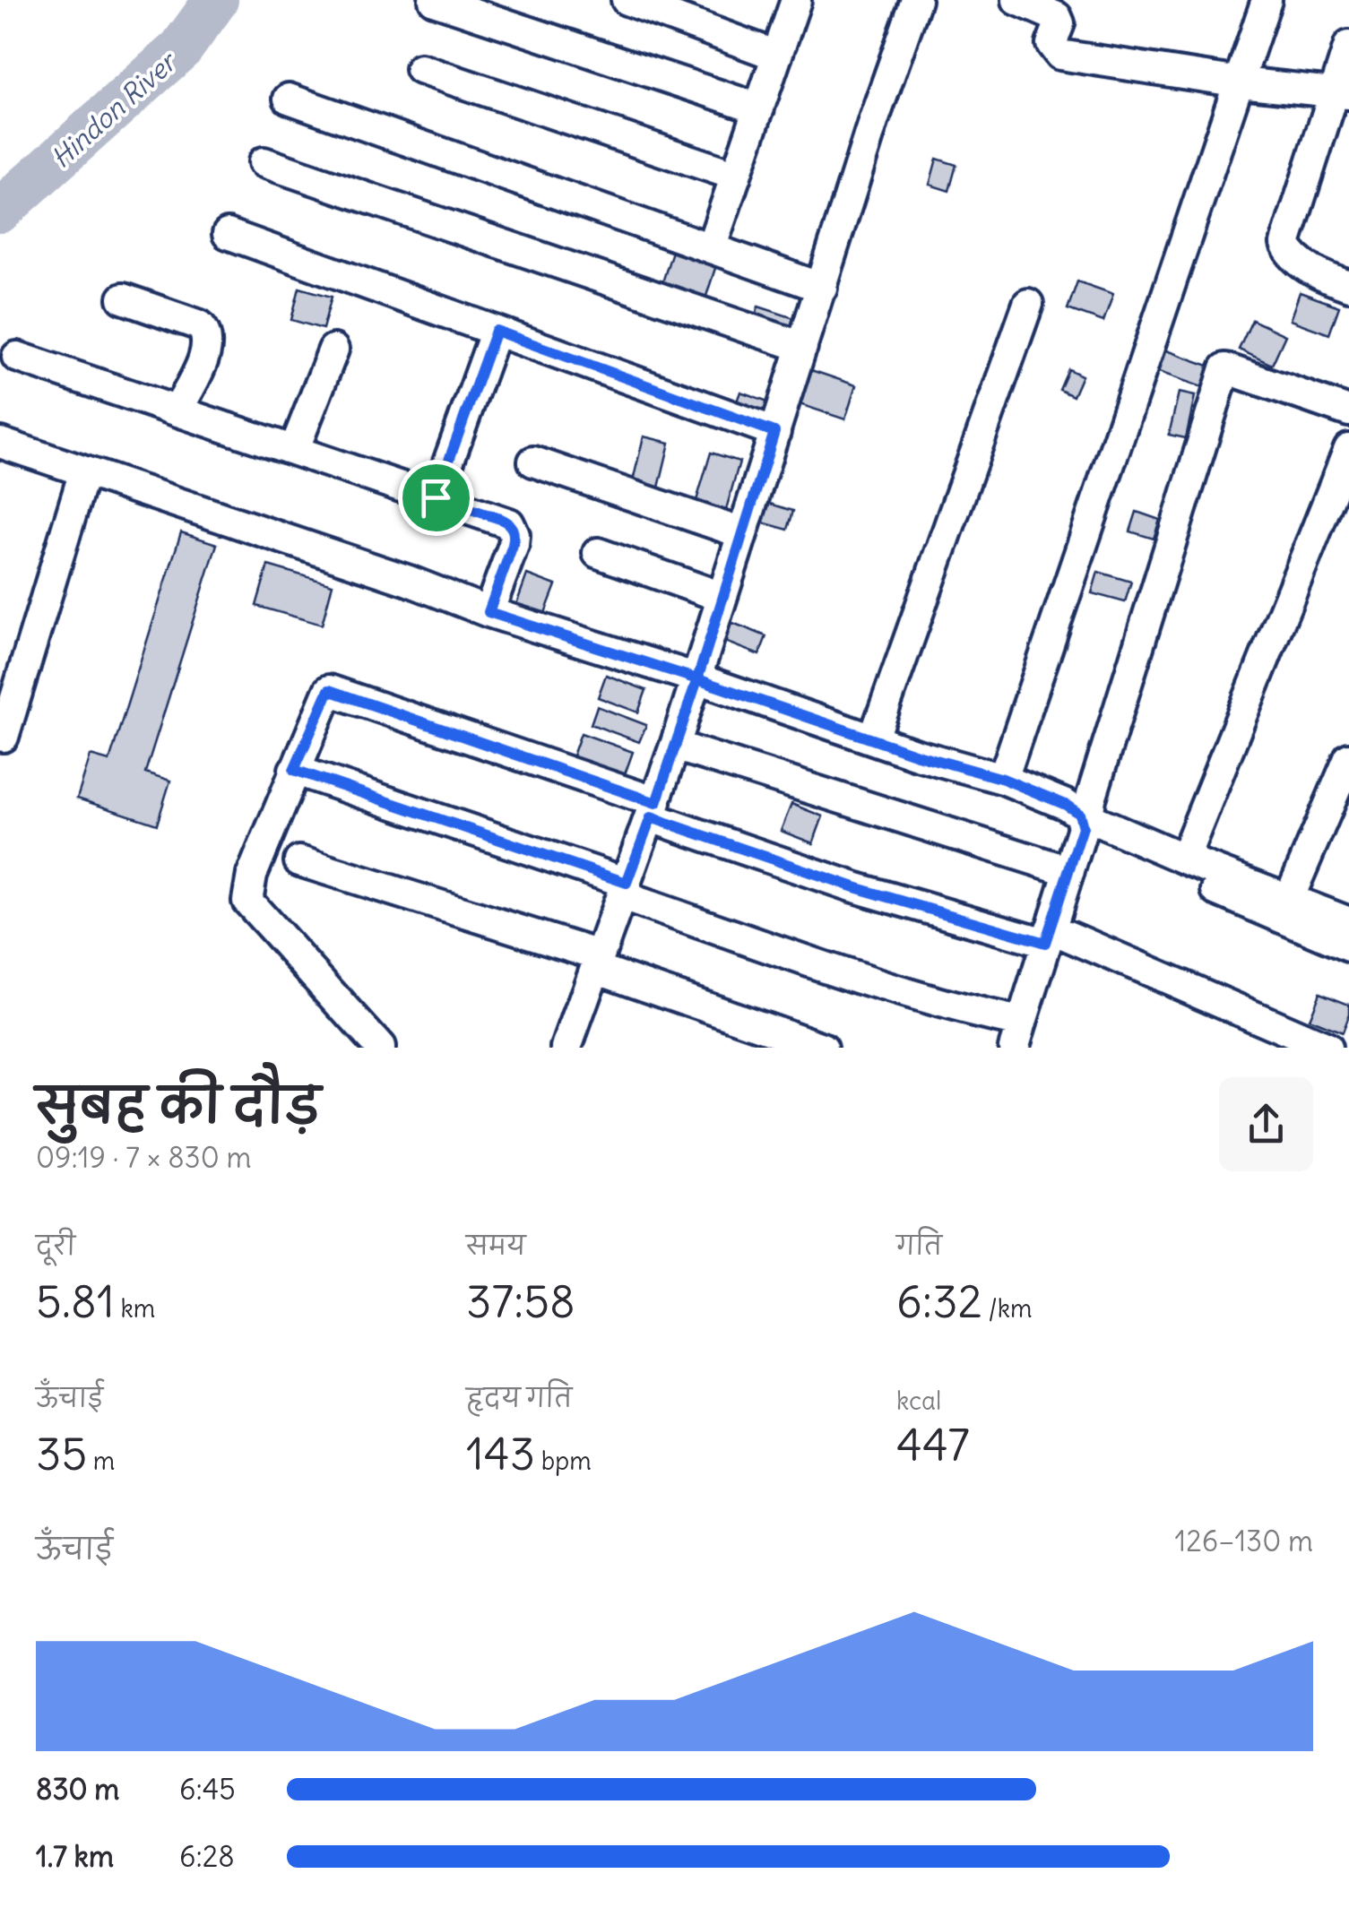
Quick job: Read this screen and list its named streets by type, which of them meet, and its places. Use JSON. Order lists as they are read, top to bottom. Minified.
{"water":["Hindon River"],"page":{"heading":["सुबह की दौड़","09:19 · 7 × 830 m"],"stats":[["दूरी","5.81 km"],["समय","37:58"],["गति","6:32 /km"],["ऊँचाई","35 m"],["हृदय गति","143 bpm"],["kcal","447"]],"chart":["ऊँचाई","126–130 m"],"list":[{"name":"830 m","note":"6:45"},{"name":"1.7 km","note":"6:28"}]}}
